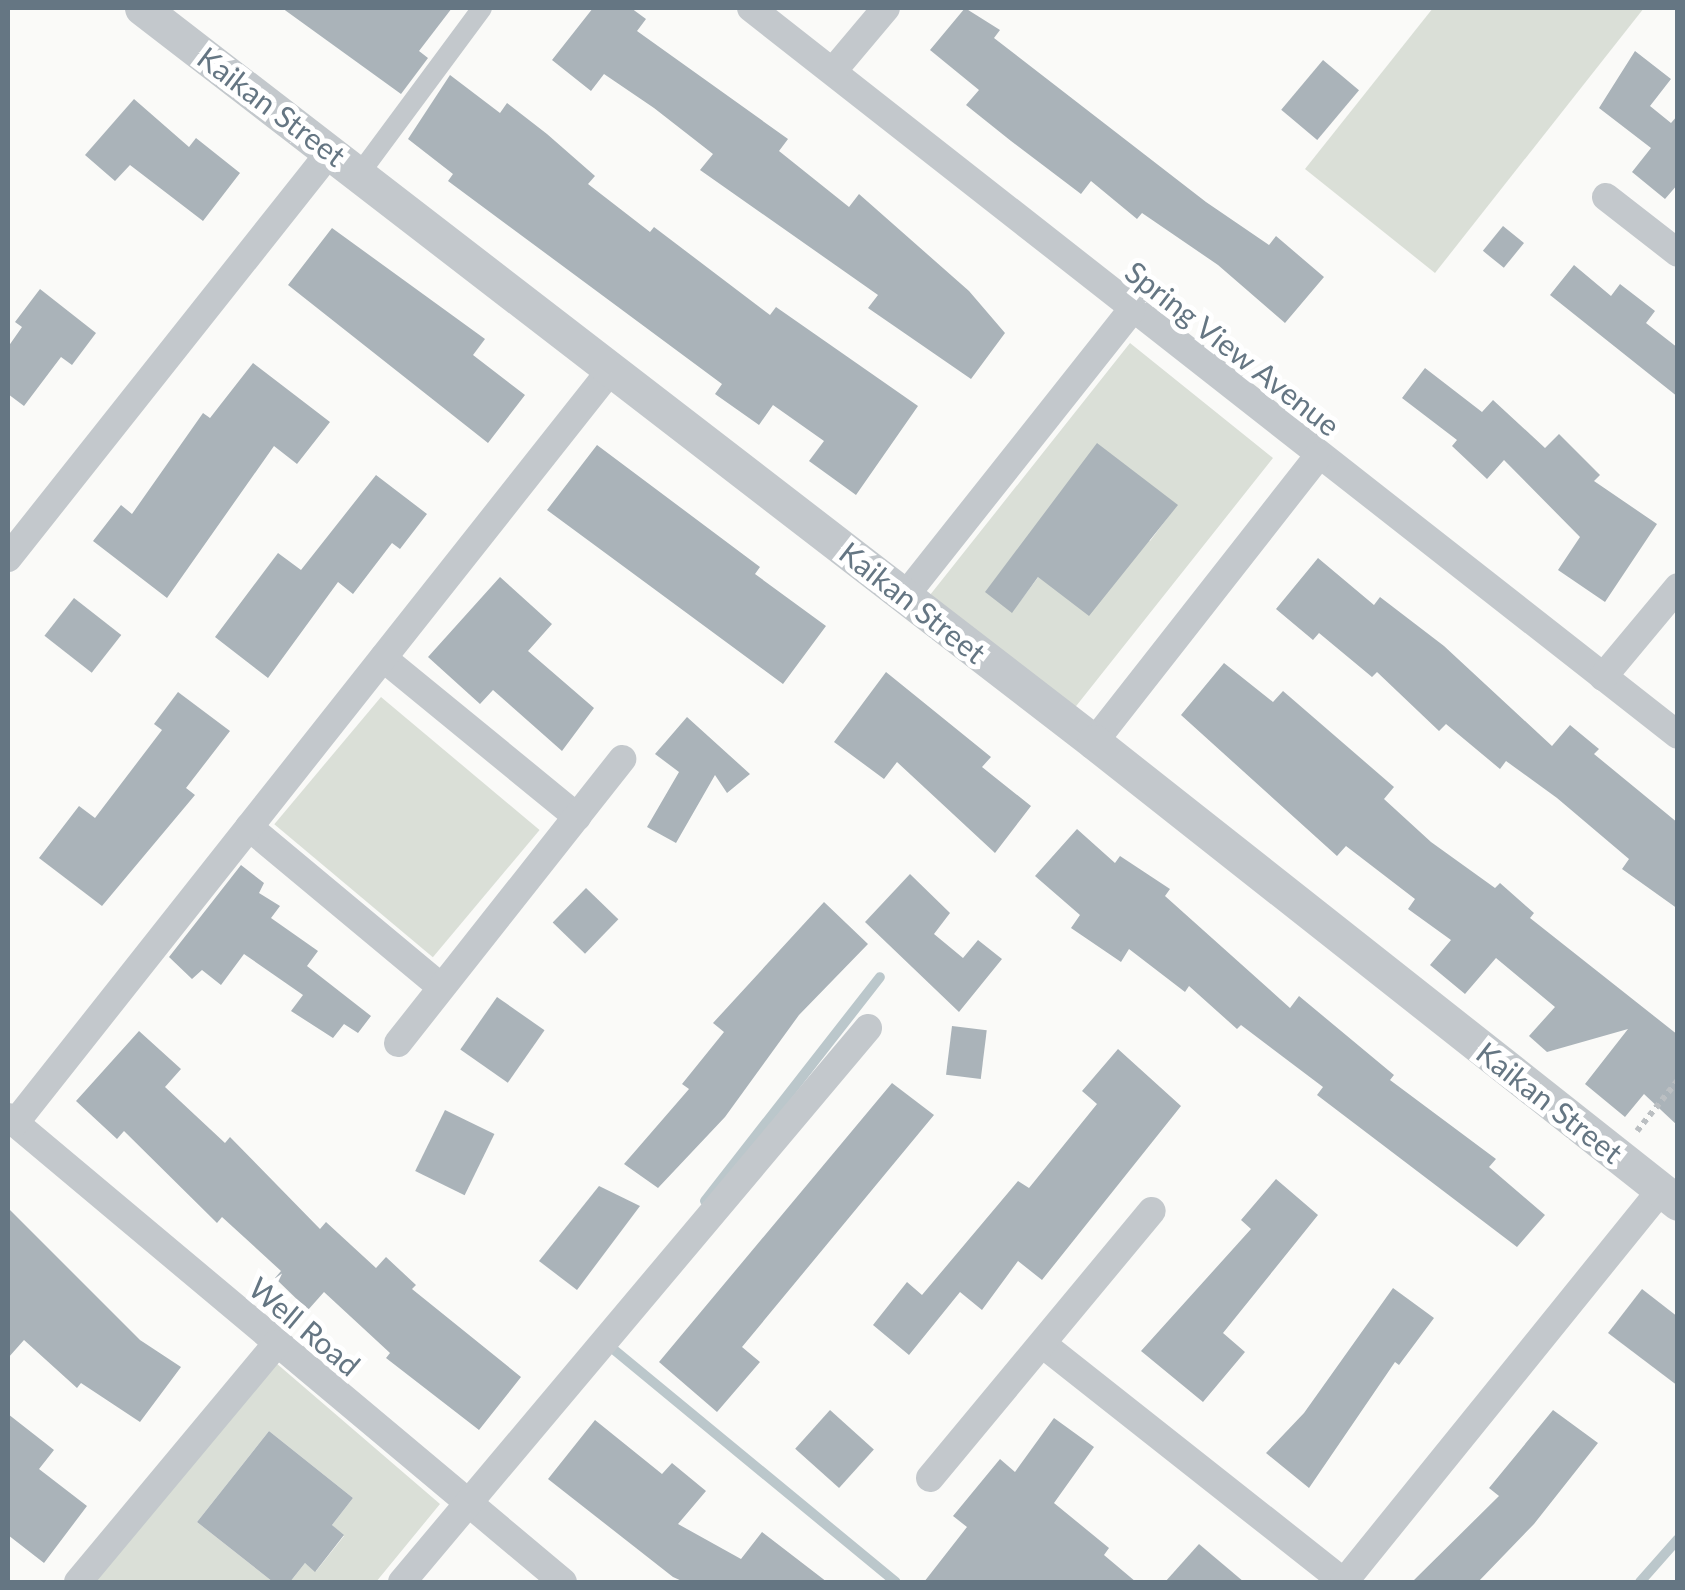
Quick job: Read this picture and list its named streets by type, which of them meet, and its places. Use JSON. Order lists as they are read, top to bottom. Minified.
{"streets":{"street":["Kaikan Street","Spring View Avenue","Well Road"]}}
